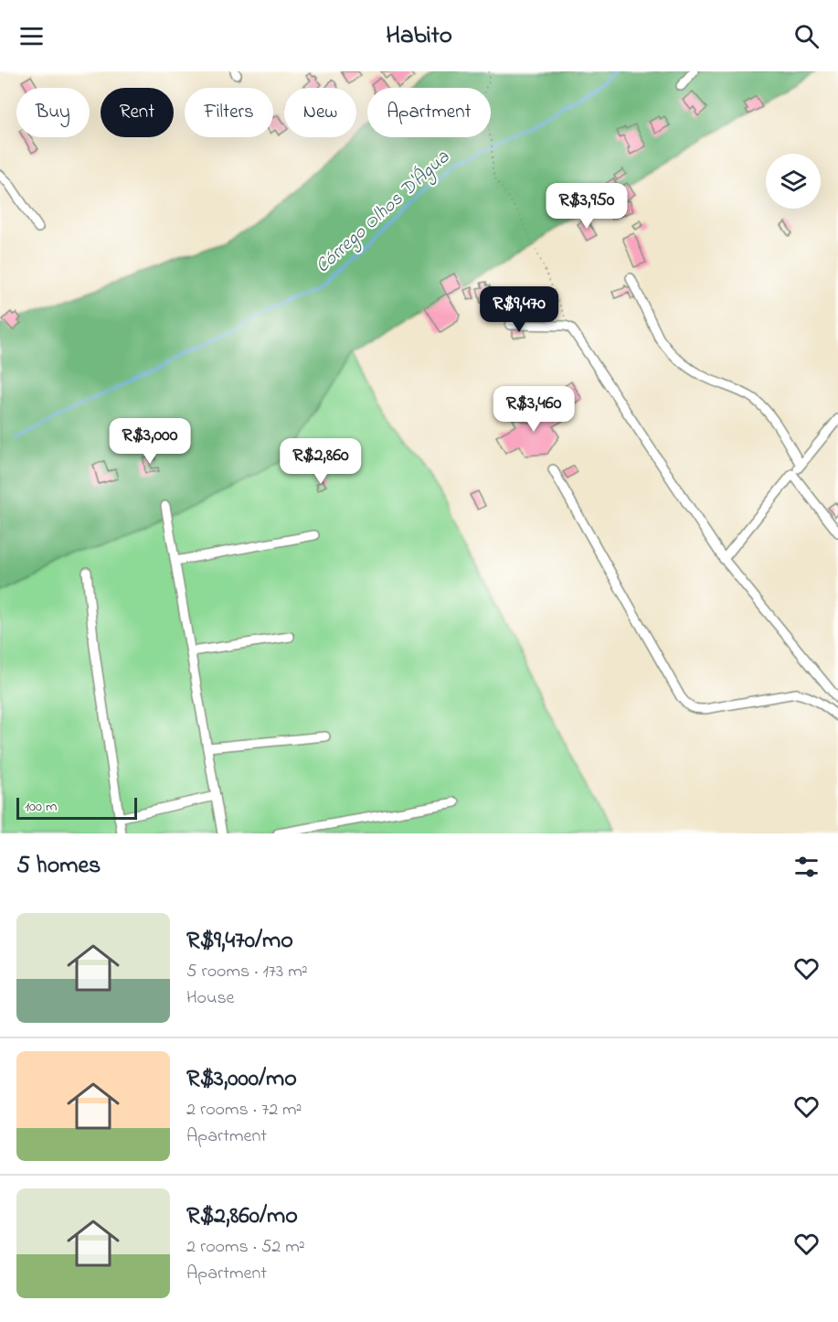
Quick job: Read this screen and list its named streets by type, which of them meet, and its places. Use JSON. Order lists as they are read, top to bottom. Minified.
{"water":["Córrego Olhos D'Água"],"scale_bar":"100 m","page":{"header":"Habito","chip":["Buy","Rent","Filters","New","Apartment"],"price":["R$3,950","R$9,470","R$3,460","R$3,000","R$2,860"],"scale":"100 m","heading":"5 homes","list":[{"name":"R$9,470/mo","note":"5 rooms · 173 m² · House"},{"name":"R$3,000/mo","note":"2 rooms · 72 m² · Apartment"},{"name":"R$2,860/mo","note":"2 rooms · 52 m² · Apartment"}]}}
